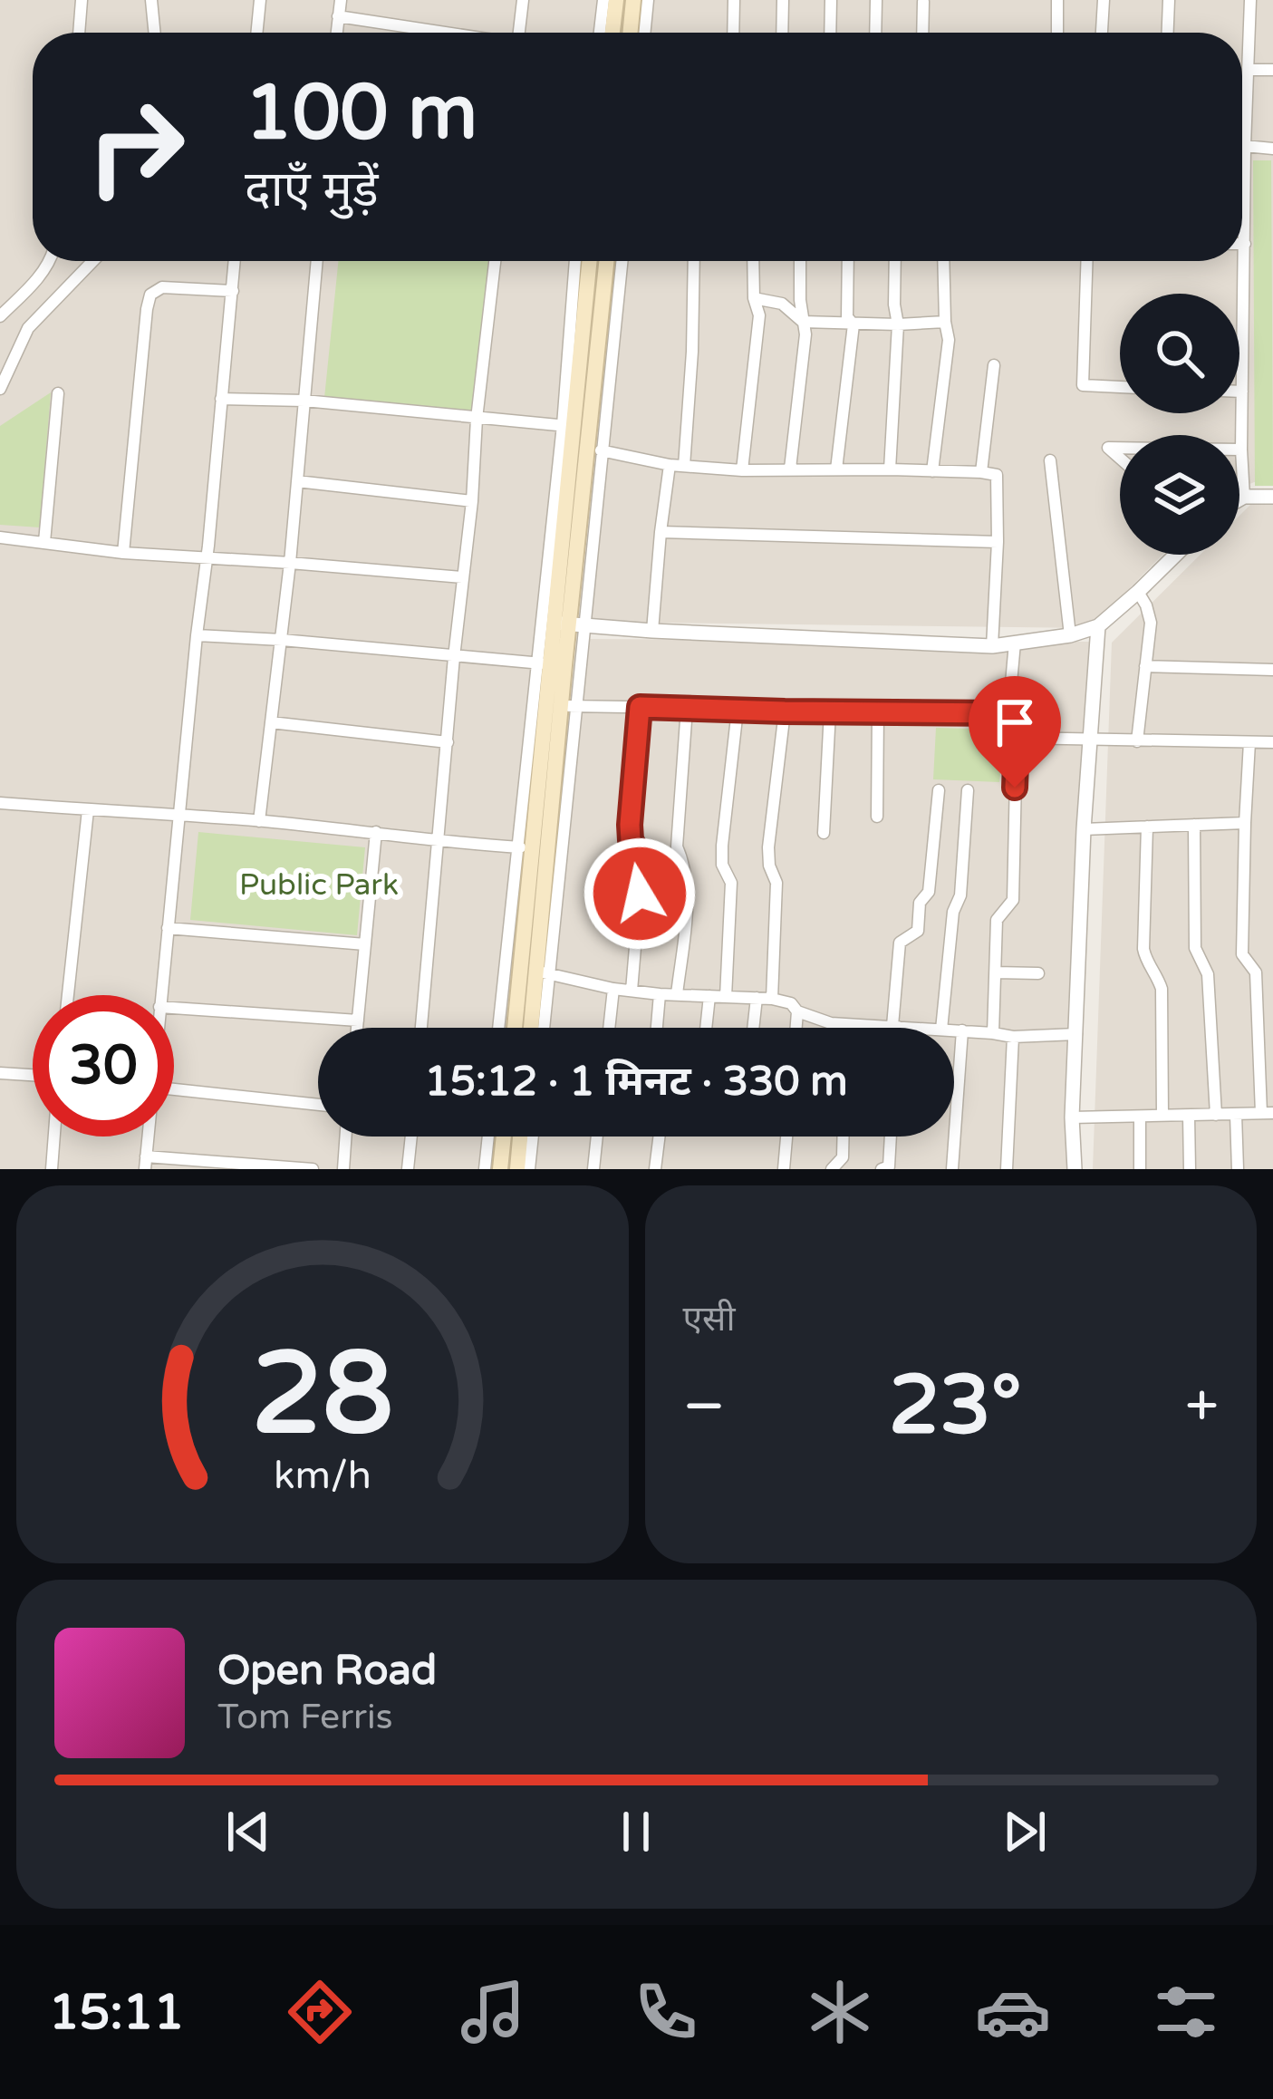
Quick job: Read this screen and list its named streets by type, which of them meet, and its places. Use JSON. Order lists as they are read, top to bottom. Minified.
{"parks":["Public Park"],"page":{"turn":["100 m","दाएँ मुड़ें"],"limit":"30","trip":"15:12 · 1 मिनट · 330 m","tile":"एसी","heat":["−","23°","+"],"song":["Open Road","Tom Ferris"],"tabs":"15:11","gauge":["28","km/h"]}}
